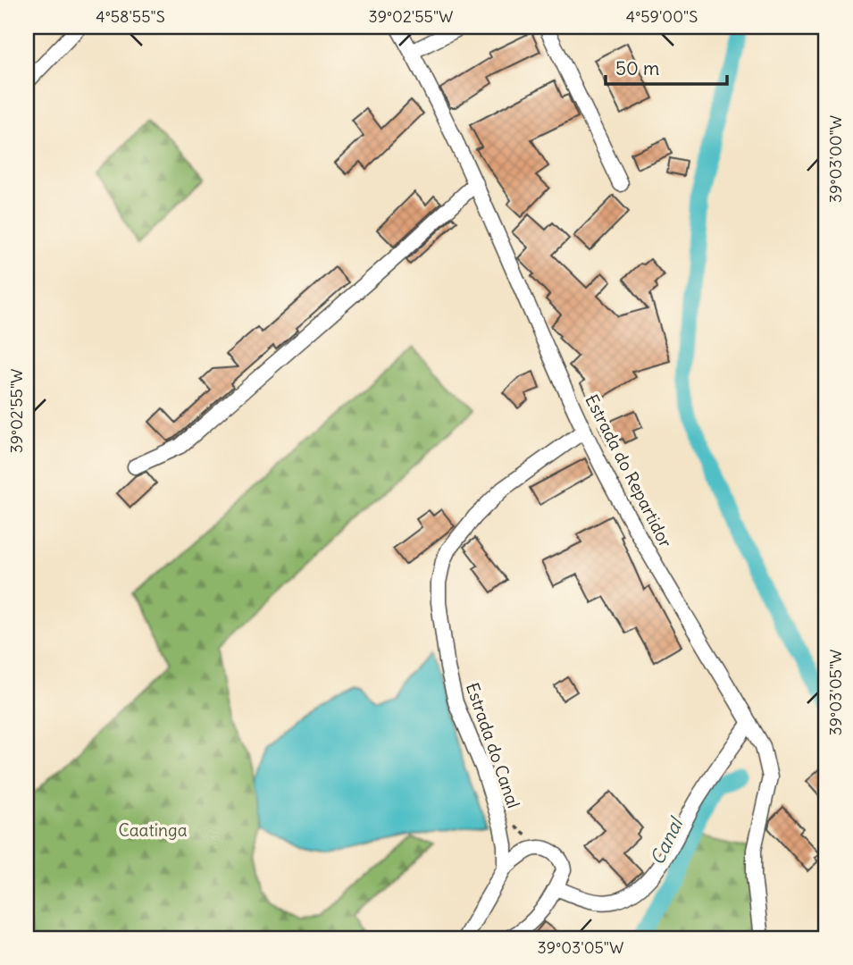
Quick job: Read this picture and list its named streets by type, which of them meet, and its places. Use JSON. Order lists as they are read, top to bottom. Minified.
{"streets":{"street":["Estrada do Repartidor","Estrada do Canal"]},"crossings":[["Estrada do Repartidor","Estrada do Canal"]],"water":["Canal"],"parks":["Caatinga"],"scale_bar":"50 m","coordinates":["4°58'55\"S","39°02'55\"W","4°59'00\"S","39°03'00\"W","39°03'05\"W"]}
